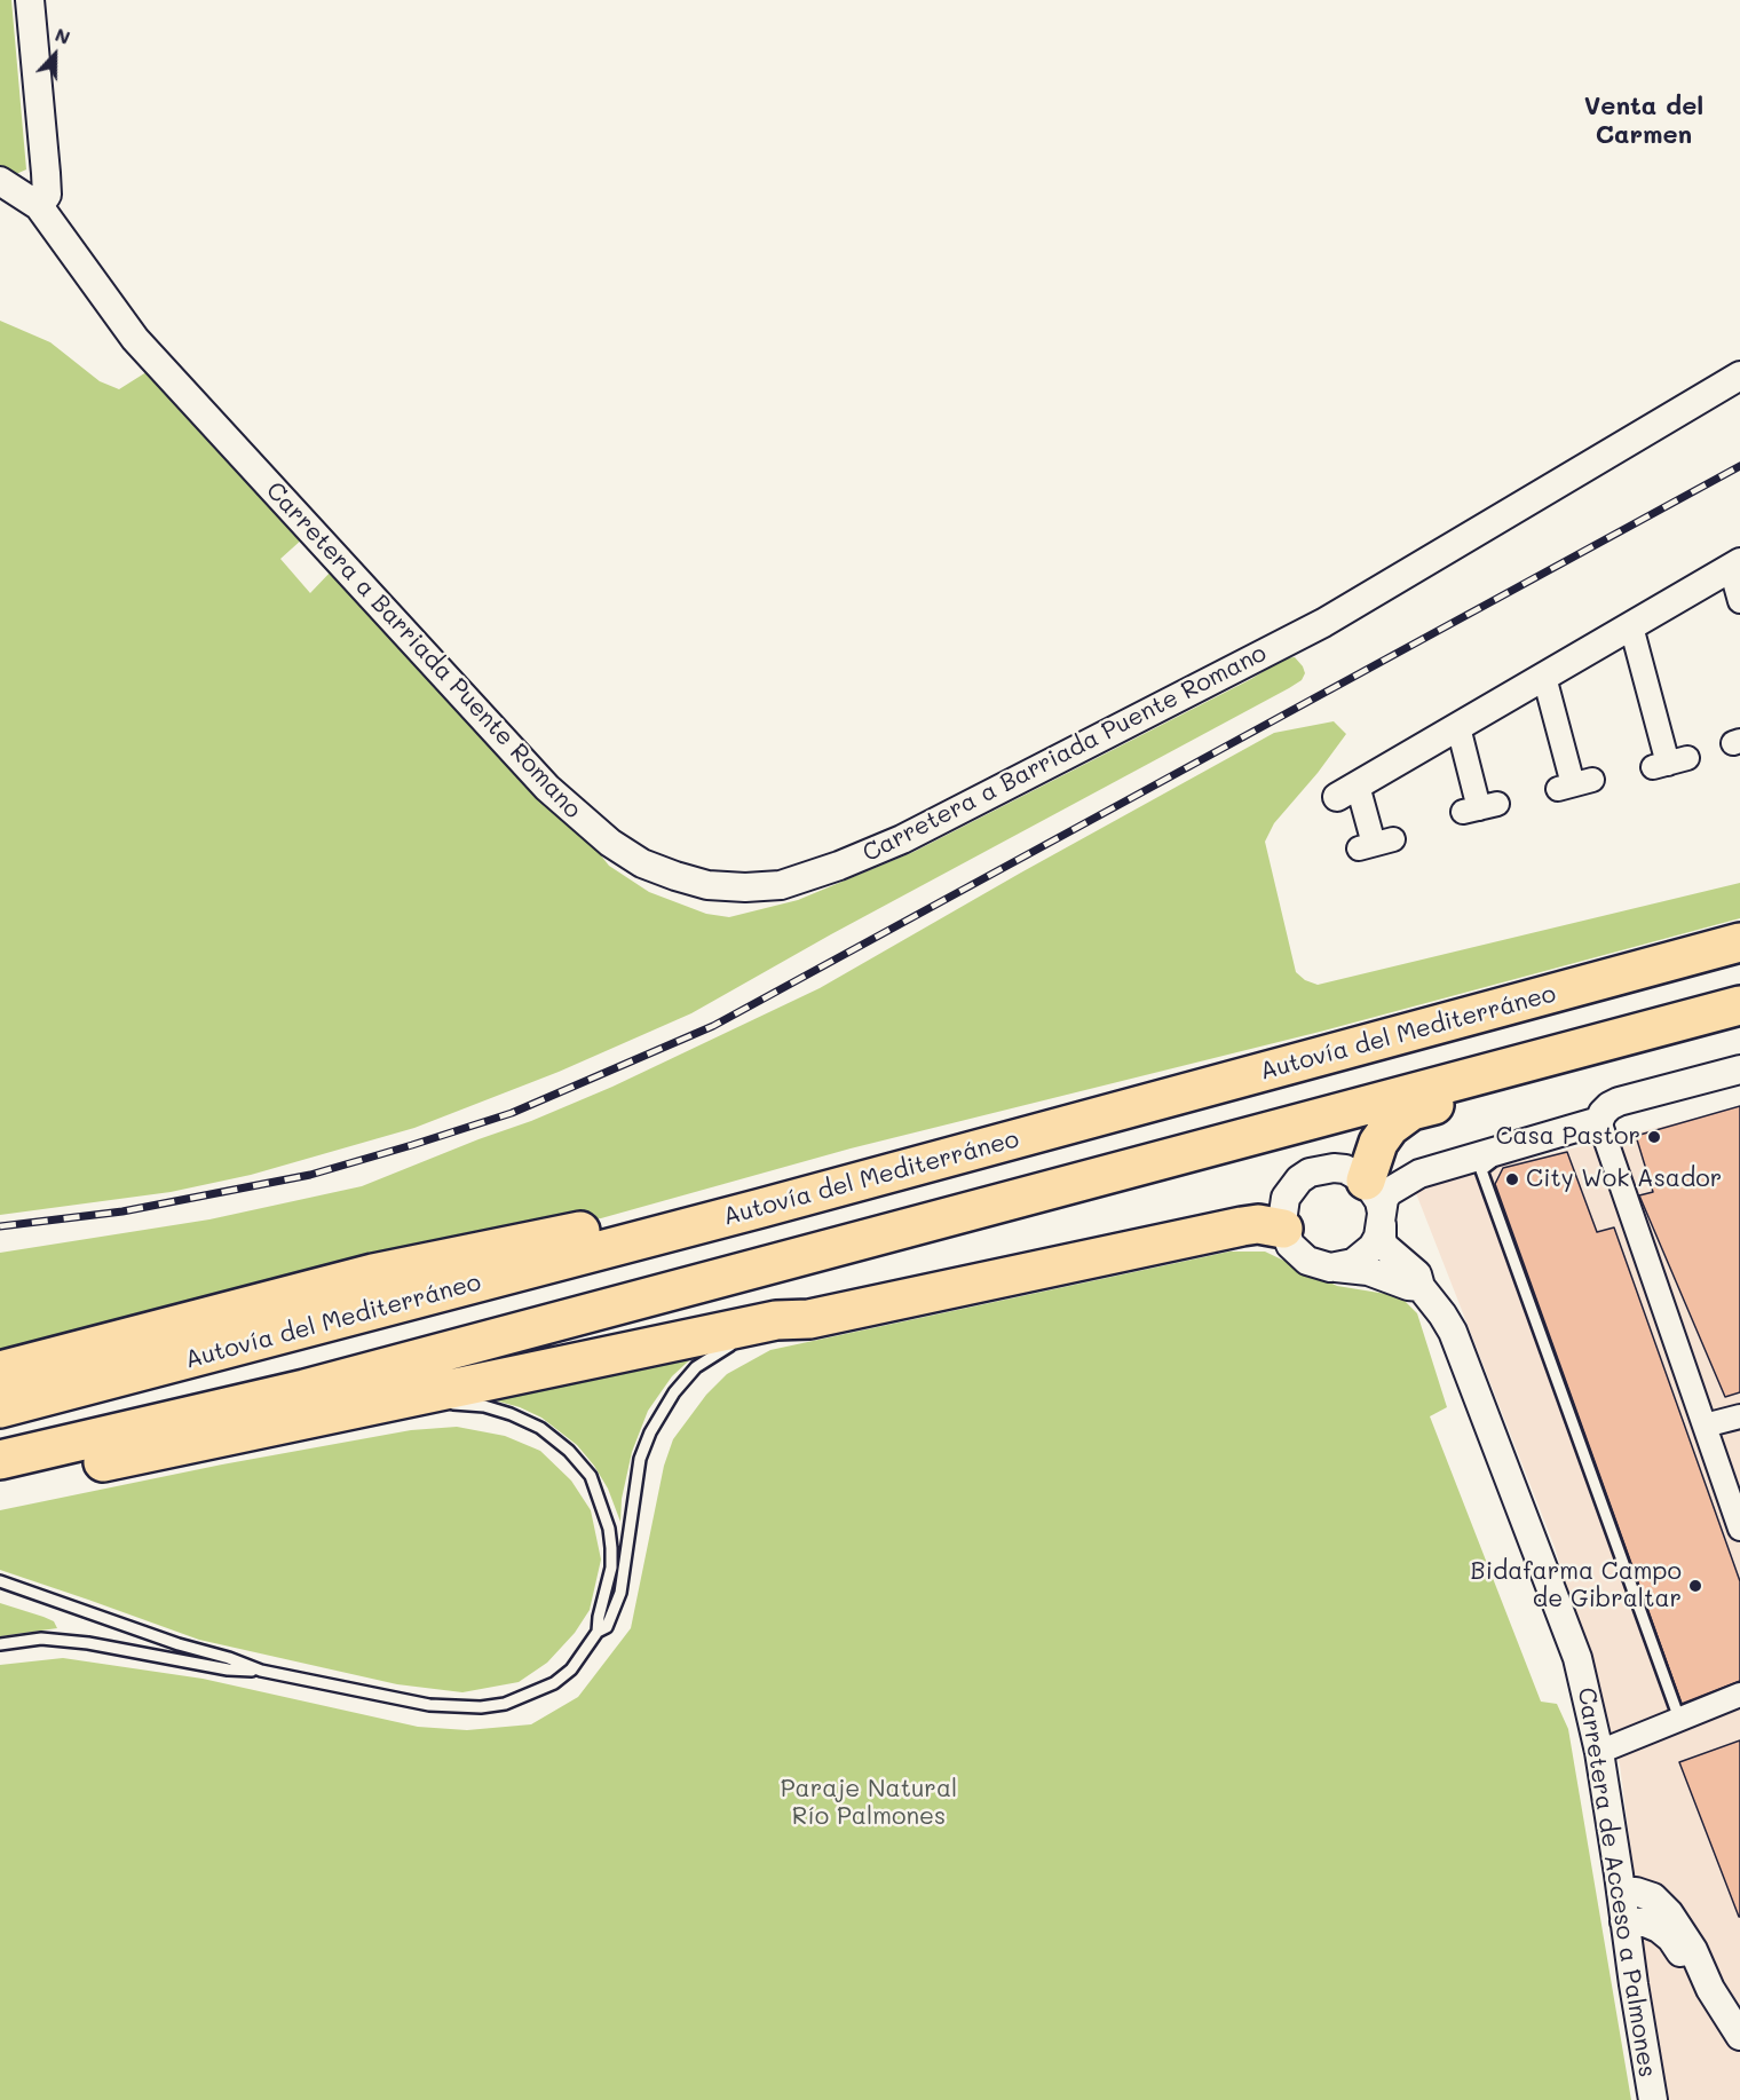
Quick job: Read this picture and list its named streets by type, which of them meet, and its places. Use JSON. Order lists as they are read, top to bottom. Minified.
{"streets":{"highway":["Autovía del Mediterráneo"],"street":["Carretera a Barriada Puente Romano","Carretera de Acceso a Palmones"]},"districts":["Venta del Carmen"],"parks":["Paraje Natural Río Palmones"],"places":["Casa Pastor","City Wok Asador","Bidafarma Campo de Gibraltar"],"north":"top"}
